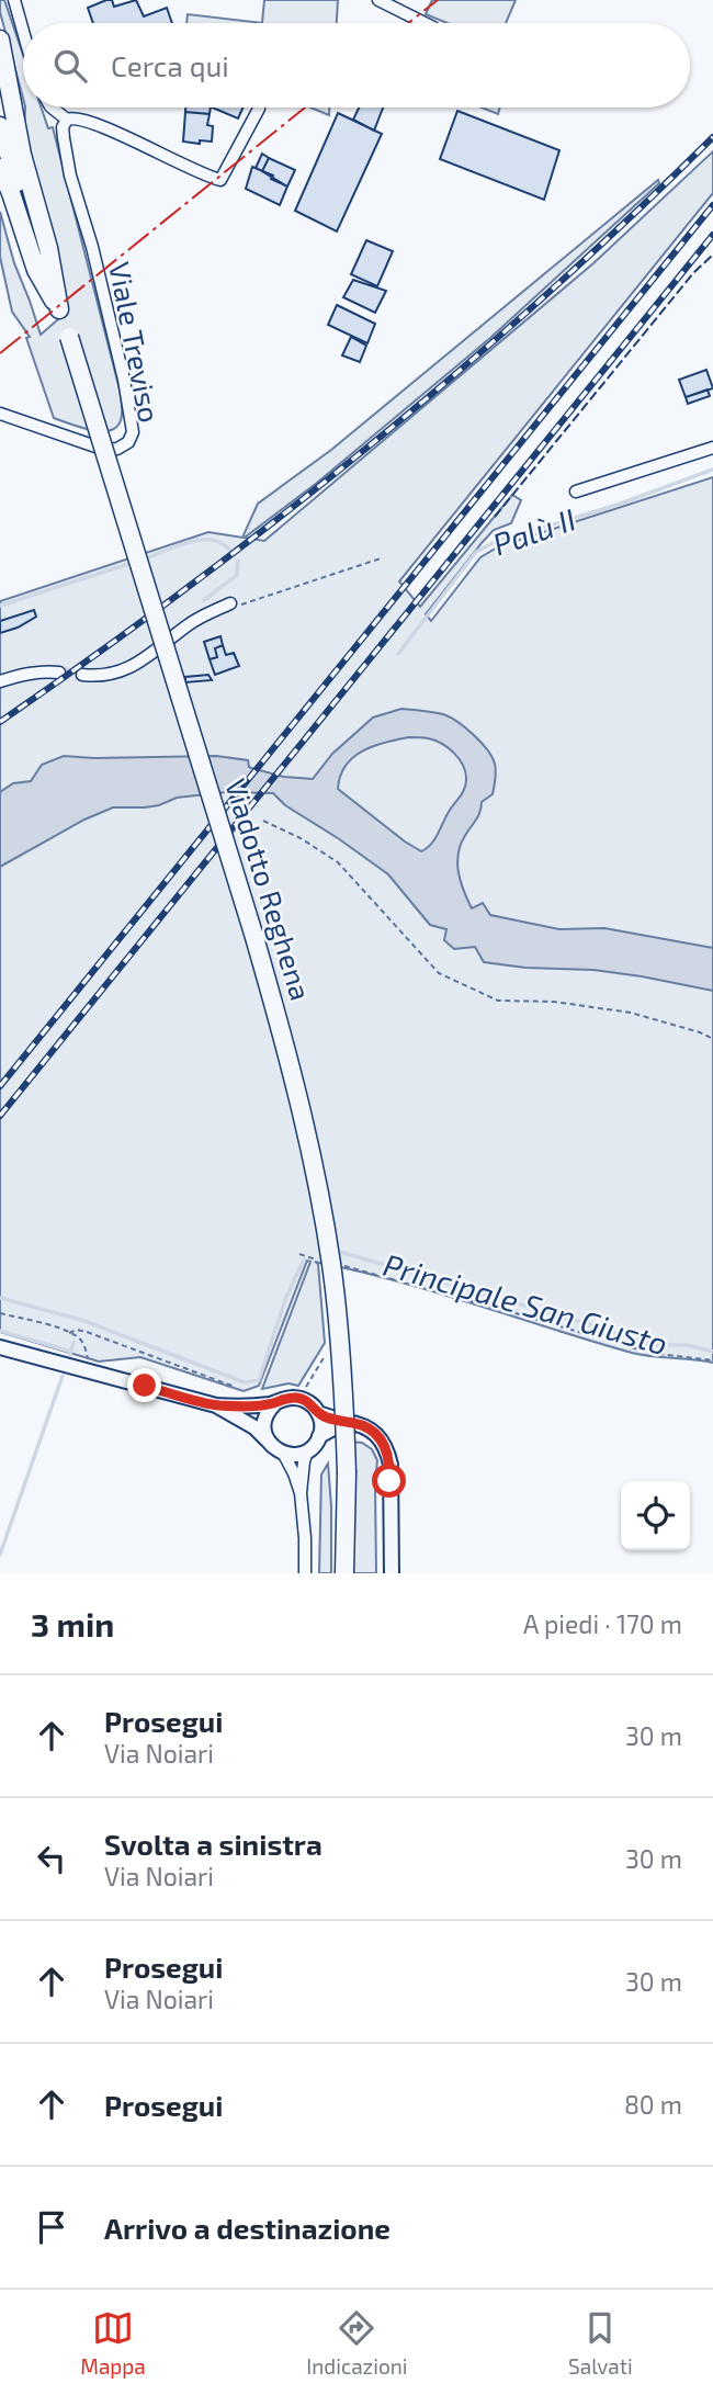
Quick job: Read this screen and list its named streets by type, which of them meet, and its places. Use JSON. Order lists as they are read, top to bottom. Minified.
{"streets":{"highway":["Viadotto Reghena"],"street":["Viale Treviso"]},"water":["Palù II","Principale San Giusto"],"page":{"search":"Cerca qui","heading":["3 min","A piedi · 170 m"],"list":[["Prosegui","Via Noiari","30 m"],["Svolta a sinistra","Via Noiari","30 m"],["Prosegui","Via Noiari","30 m"],["Prosegui","80 m"],"Arrivo a destinazione"],"nav":["Mappa","Indicazioni","Salvati"]}}
